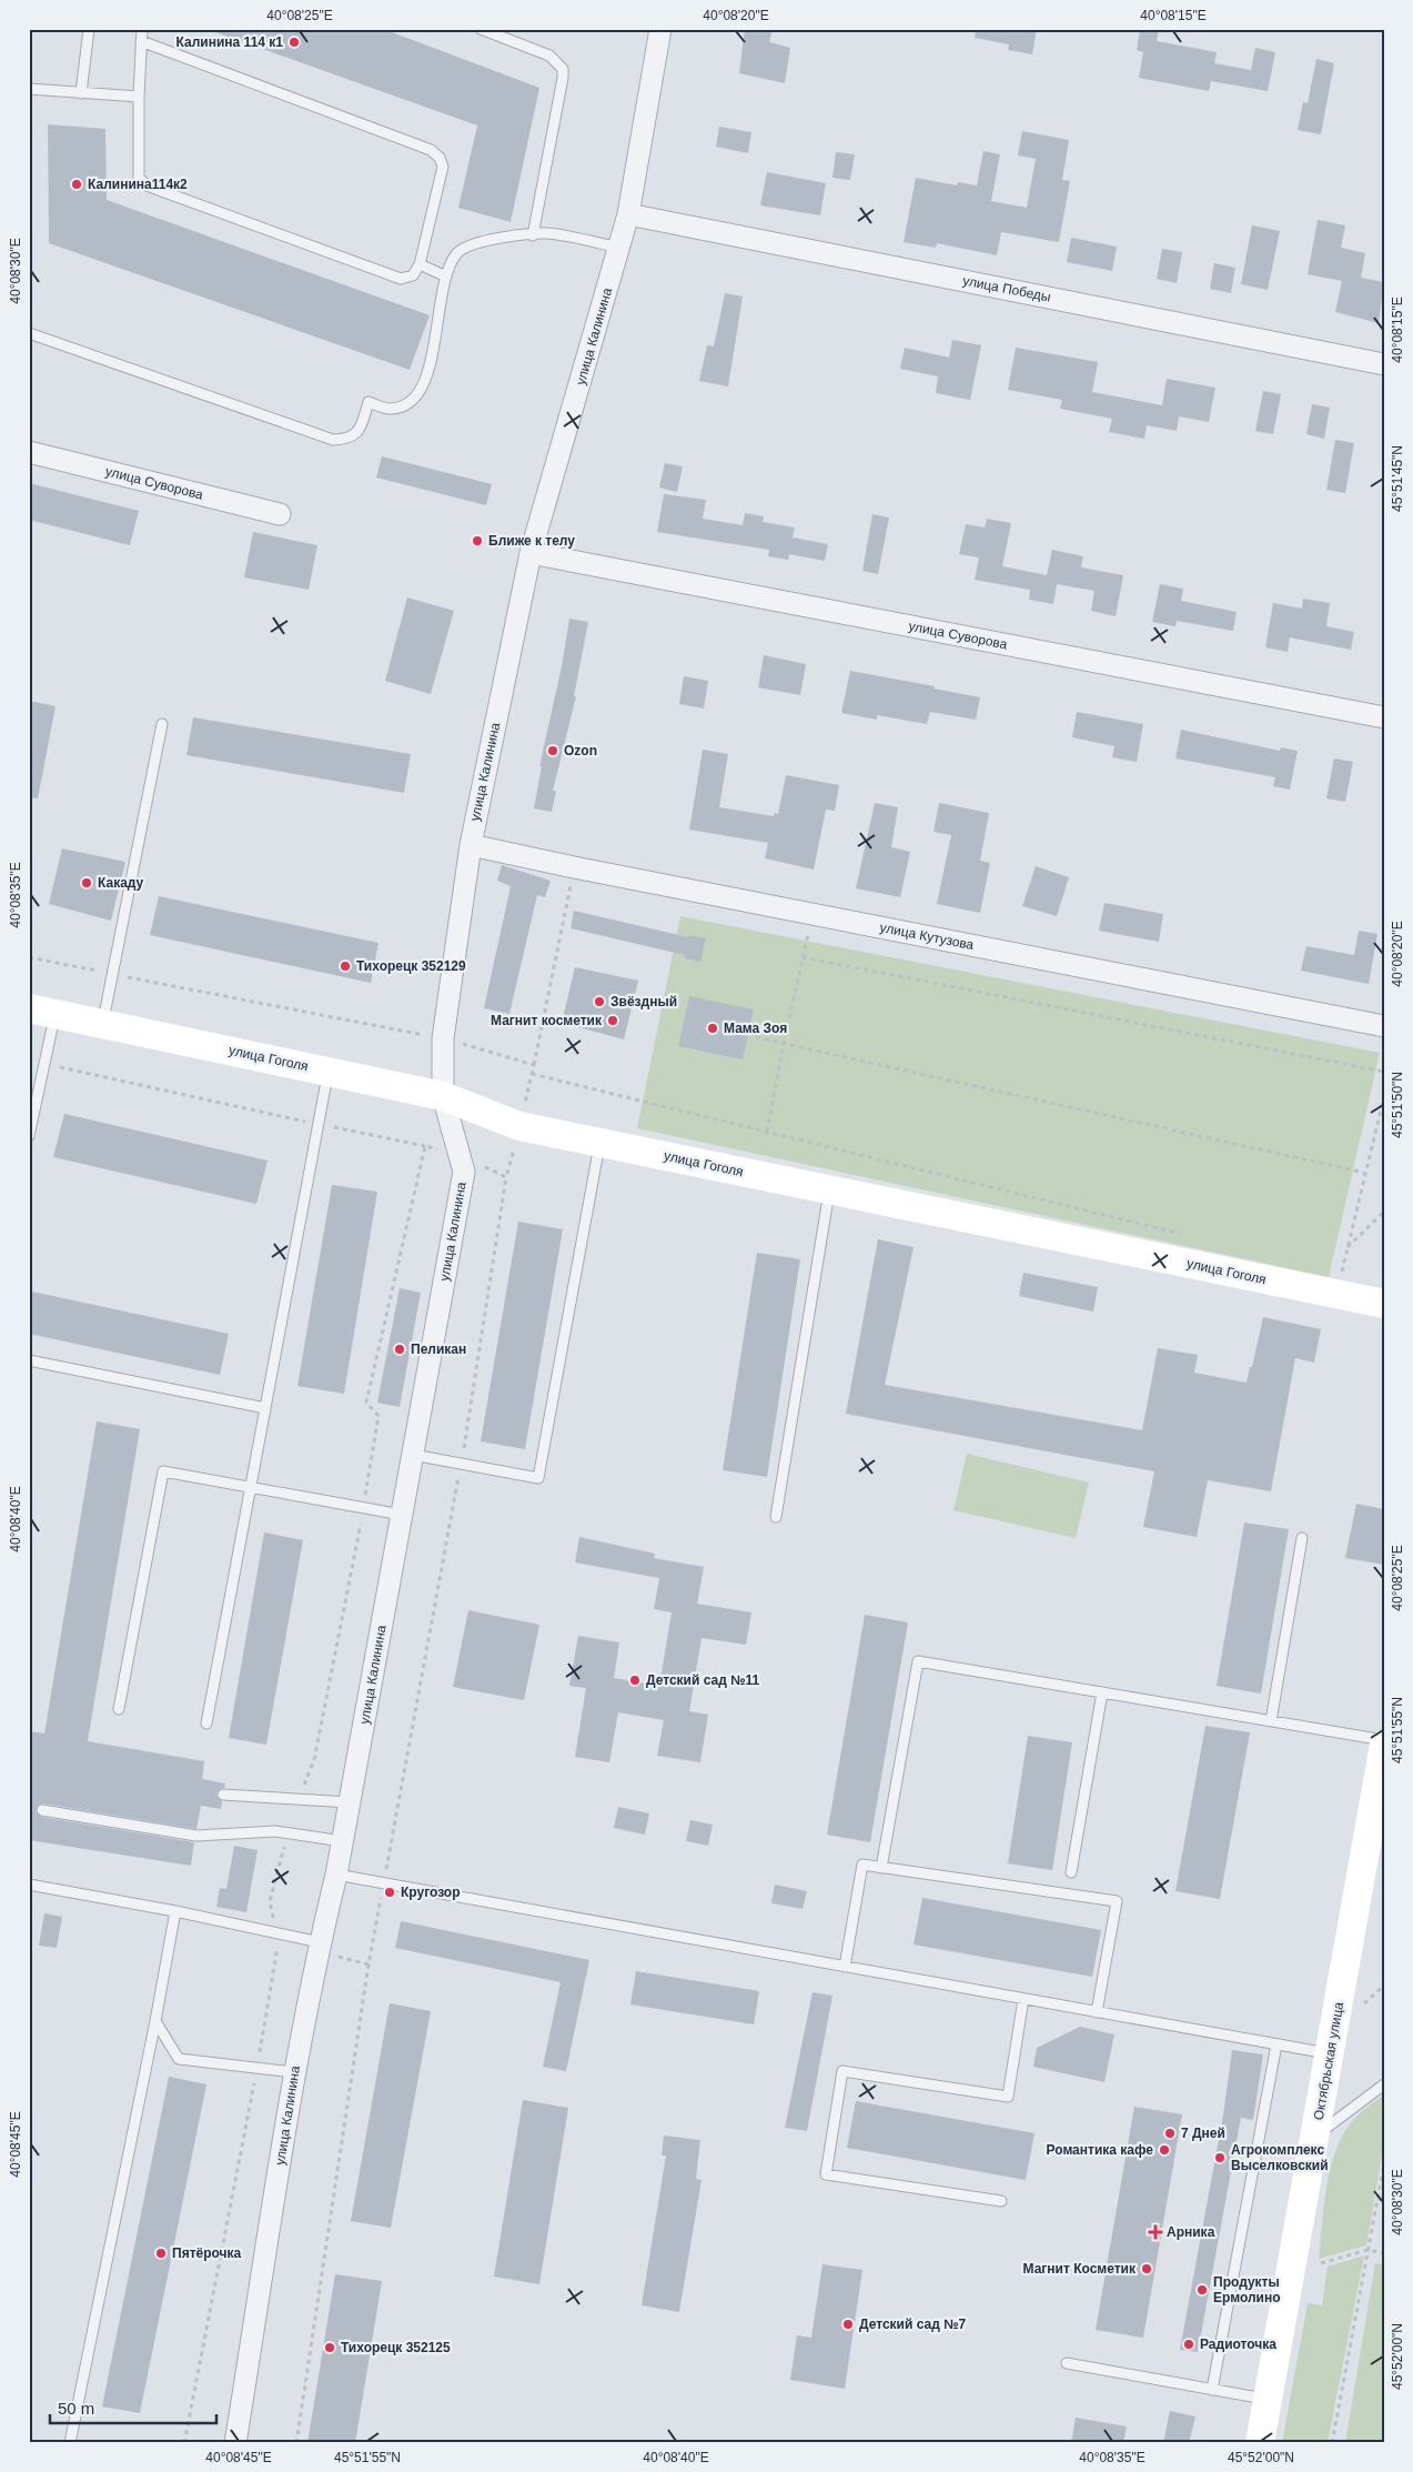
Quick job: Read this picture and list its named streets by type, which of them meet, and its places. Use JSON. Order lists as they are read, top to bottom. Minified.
{"streets":{"main road":["улица Гоголя","Октябрьская улица"],"street":["улица Победы","улица Калинина","улица Суворова","улица Кутузова"]},"crossings":[["улица Победы","улица Калинина"],["улица Калинина","улица Суворова"],["улица Калинина","улица Кутузова"],["улица Калинина","улица Гоголя"]],"places":{"other":["Калинина 114 к1","Калинина114к2","Ближе к телу","Ozon","Какаду","Тихорецк 352129","Звёздный","Магнит косметик","Мама Зоя","Пеликан","Детский сад №11","Кругозор","7 Дней","Романтика кафе","Агрокомплекс Выселковский","Пятёрочка","Магнит Косметик","Продукты Ермолино","Детский сад №7","Радиоточка","Тихорецк 352125"],"health":["Арника"]},"scale_bar":"50 m","coordinates":["40°08'25\"E","40°08'20\"E","40°08'15\"E","40°08'30\"E","45°51'45\"N","40°08'35\"E","45°51'50\"N","40°08'40\"E","45°51'55\"N","40°08'45\"E","45°52'00\"N"]}
